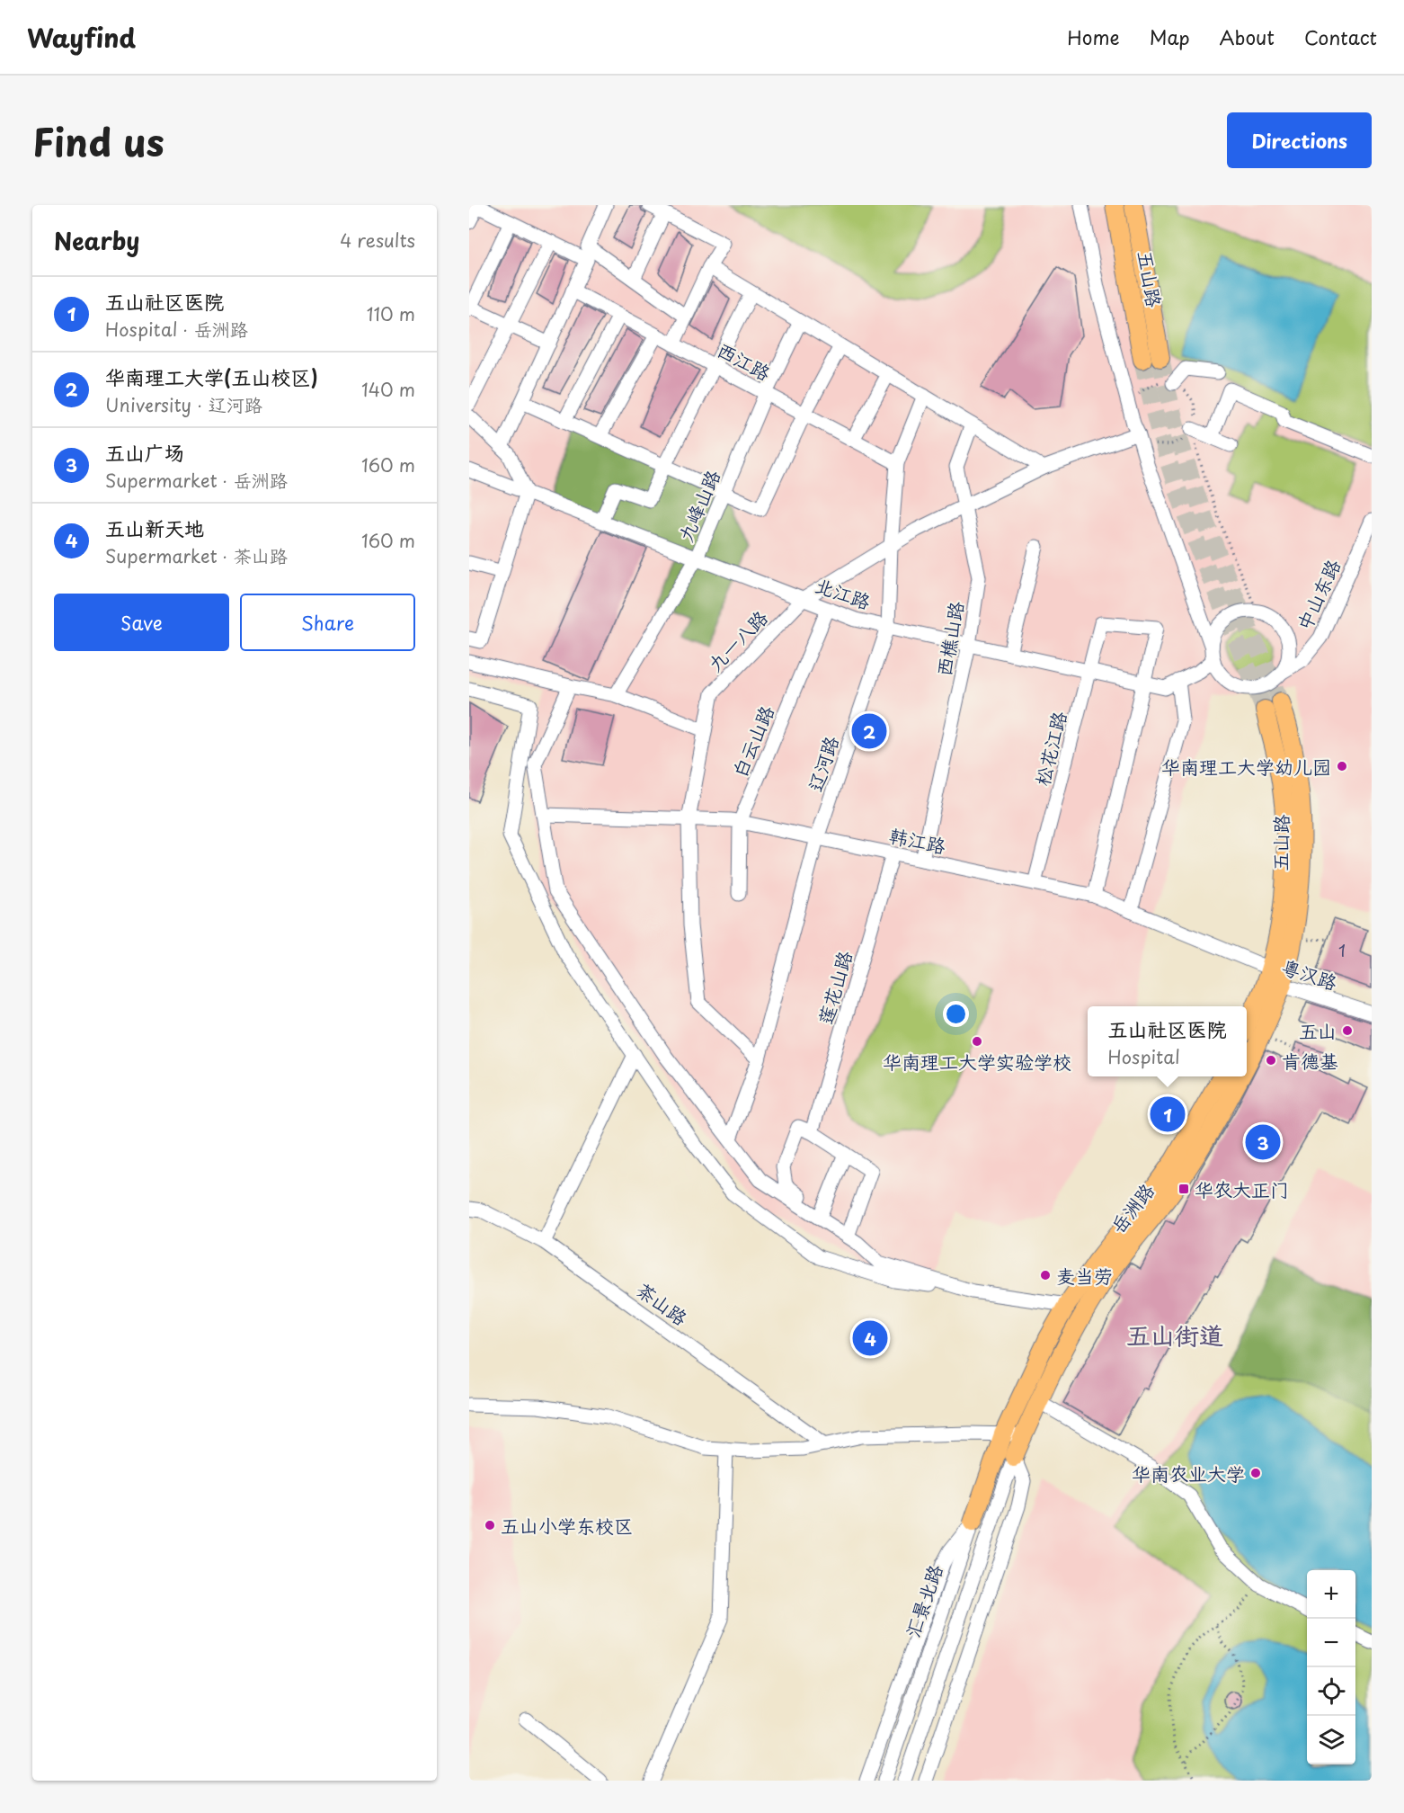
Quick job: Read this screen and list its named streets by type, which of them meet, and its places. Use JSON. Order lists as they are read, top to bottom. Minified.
{"streets":{"main road":["五山路","岳洲路","汇景北路"],"street":["西江路","九峰山路","北江路","中山东路","西樵山路","九一八路","白云山路","松花江路","辽河路","韩江路","粤汉路","莲花山路","茶山路"]},"crossings":[["五山路","韩江路"],["五山路","粤汉路"],["五山路","岳洲路"],["西江路","九峰山路"],["西江路","辽河路"],["九峰山路","北江路"],["北江路","中山东路"],["北江路","西樵山路"],["北江路","九一八路"],["北江路","白云山路"],["北江路","松花江路"],["北江路","辽河路"],["西樵山路","九一八路"],["西樵山路","韩江路"],["九一八路","辽河路"],["九一八路","韩江路"],["白云山路","韩江路"],["松花江路","韩江路"],["辽河路","韩江路"],["韩江路","粤汉路"],["韩江路","莲花山路"],["韩江路","岳洲路"],["粤汉路","岳洲路"],["岳洲路","汇景北路"]],"districts":["五山街道"],"places":{"other":["华南理工大学幼儿园","五山","华南理工大学实验学校","肯德基","麦当劳","华南农业大学","五山小学东校区"],"transit":["华农大正门"]},"house_numbers":["1"],"page":{"header":"Wayfind","nav":["Home","Map","About","Contact"],"title":"Find us","buttons":["Directions",["Save","Share"]],"heading":["Nearby","4 results"],"list":[{"mark":"1","name":"五山社区医院","note":"Hospital · 岳洲路","value":"110 m"},{"mark":"2","name":"华南理工大学(五山校区)","note":"University · 辽河路","value":"140 m"},{"mark":"3","name":"五山广场","note":"Supermarket · 岳洲路","value":"160 m"},{"mark":"4","name":"五山新天地","note":"Supermarket · 茶山路","value":"160 m"}],"pins":["2","1","3","4"],"popup":["五山社区医院","Hospital"],"map_buttons":["+","−"]}}
